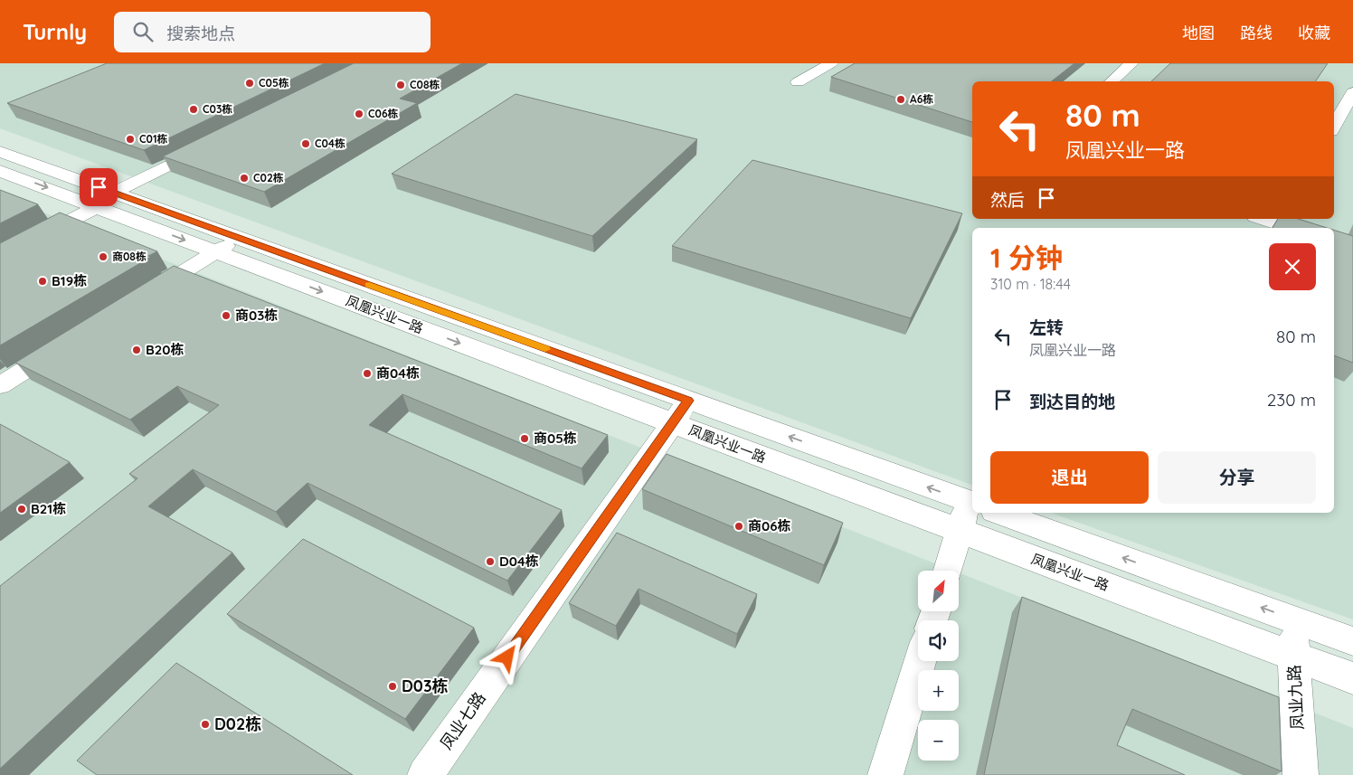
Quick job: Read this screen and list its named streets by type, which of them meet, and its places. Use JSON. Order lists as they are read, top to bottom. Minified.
{"streets":{"street":["凤凰兴业一路","凤业九路","凤业七路"]},"crossings":[["凤凰兴业一路","凤业九路"],["凤凰兴业一路","凤业七路"]],"places":["C05栋","C08栋","A6栋","C03栋","C06栋","C01栋","C04栋","C02栋","商08栋","B19栋","商03栋","B20栋","商04栋","商05栋","B21栋","商06栋","D04栋","D03栋","D02栋"],"north":"top right","page":{"header":"Turnly","search":"搜索地点","nav":["地图","路线","收藏"],"turn":["80 m","凤凰兴业一路"],"then":"然后","heading":["1 分钟","310 m · 18:44"],"list":[{"name":"左转","note":"凤凰兴业一路","value":"80 m"},{"name":"到达目的地","value":"230 m"}],"buttons":["退出","分享"],"map_buttons":["+","−"]}}
